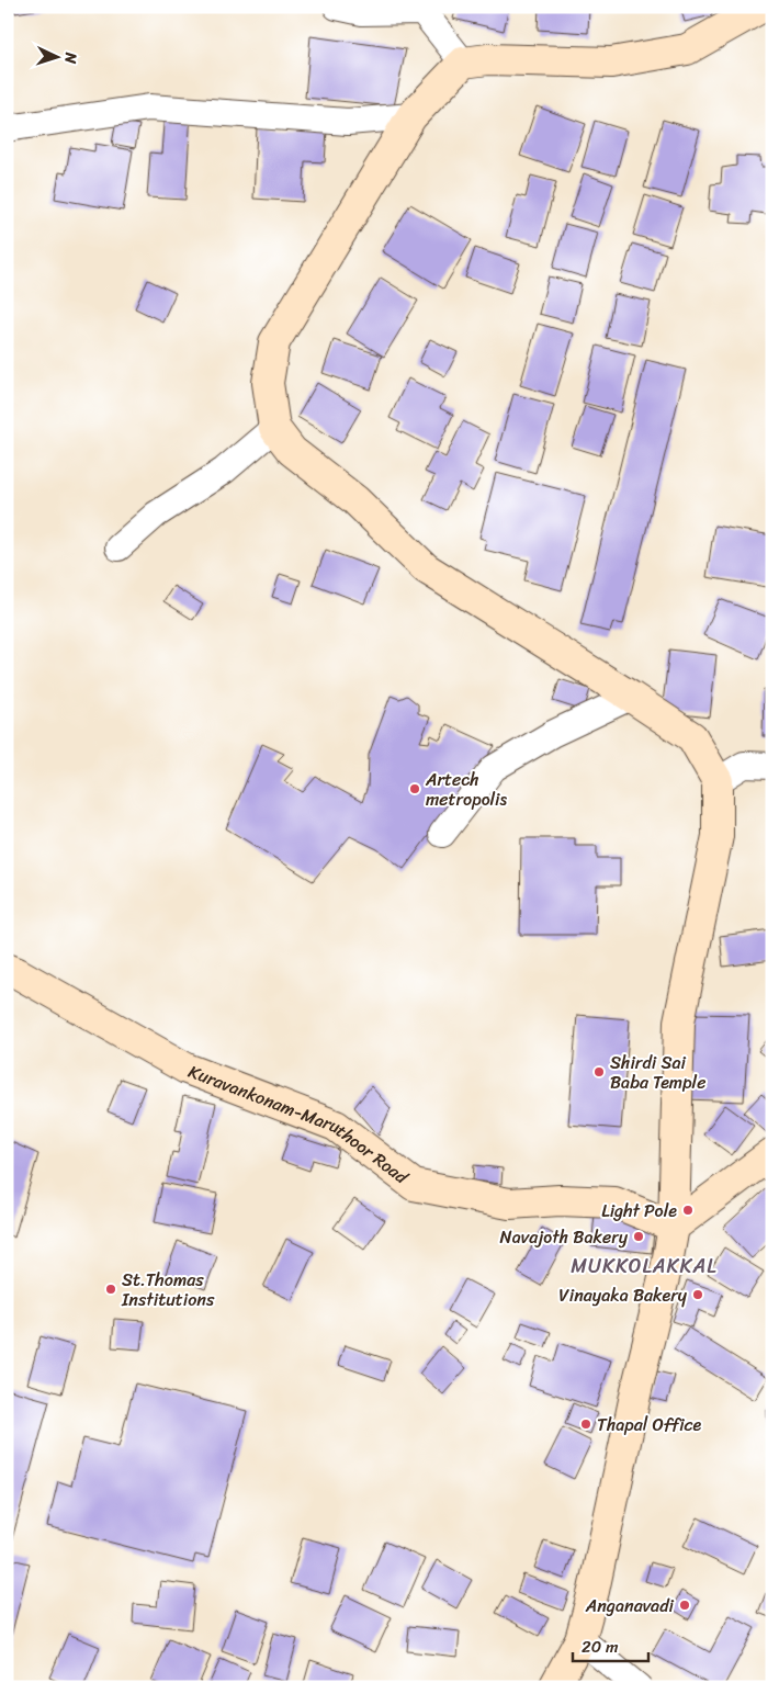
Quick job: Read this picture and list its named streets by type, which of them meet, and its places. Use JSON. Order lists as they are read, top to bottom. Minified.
{"streets":{"main road":["Kuravankonam-Maruthoor Road"]},"districts":["MUKKOLAKKAL"],"places":["Artech metropolis","Shirdi Sai Baba Temple","Light Pole","Navajoth Bakery","St.Thomas Institutions","Vinayaka Bakery","Thapal Office","Anganavadi"],"scale_bar":"20 m","north":"right"}
